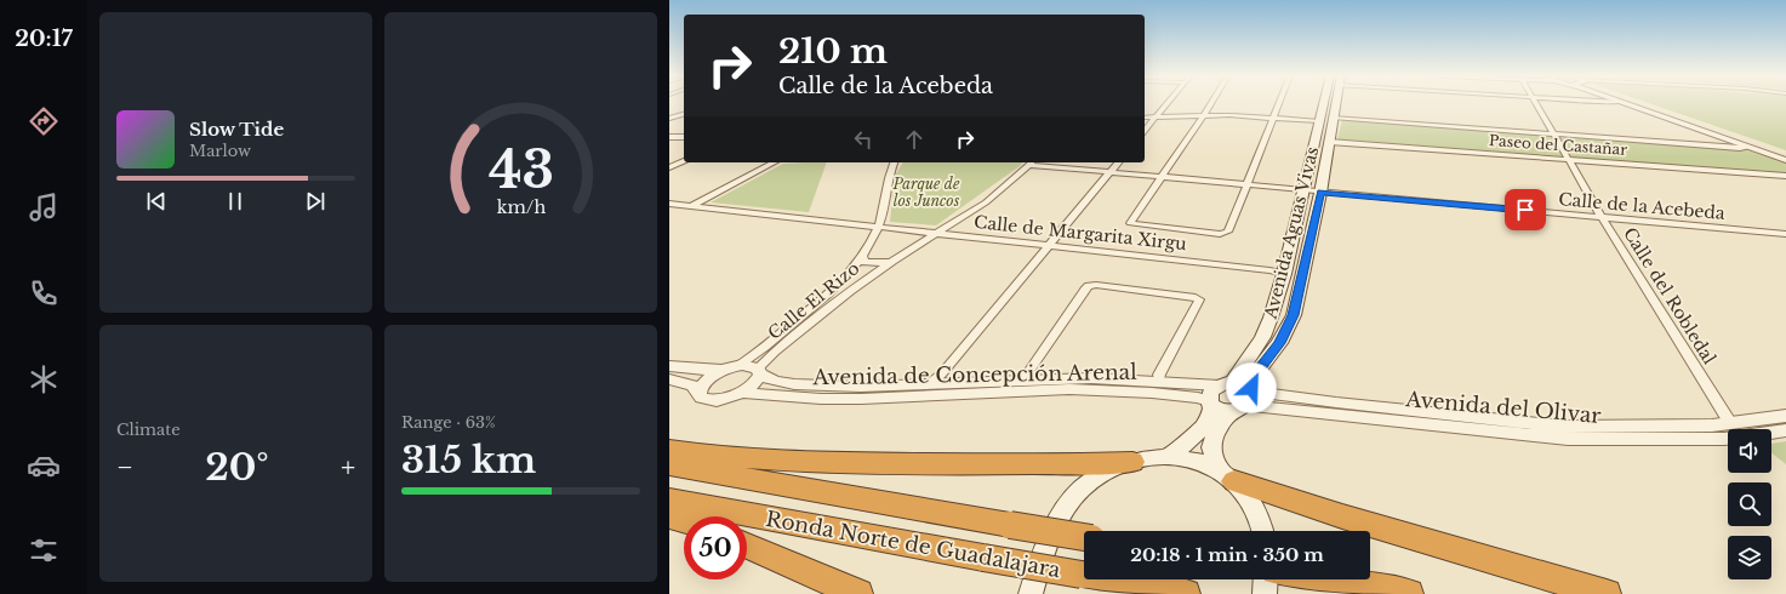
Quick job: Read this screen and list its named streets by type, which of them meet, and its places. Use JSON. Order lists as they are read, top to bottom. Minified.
{"streets":{"highway":["Ronda Norte de Guadalajara"],"main road":["Avenida Aguas Vivas"],"street":["Paseo del Castañar","Calle de la Acebeda","Calle de Margarita Xirgu","Calle del Robledal","Calle El Rizo","Avenida de Concepción Arenal","Avenida del Olivar"]},"crossings":[["Paseo del Castañar","Avenida Aguas Vivas"],["Paseo del Castañar","Calle del Robledal"],["Calle de la Acebeda","Avenida Aguas Vivas"],["Calle de la Acebeda","Calle del Robledal"],["Calle de la Acebeda","Calle El Rizo"],["Calle de Margarita Xirgu","Avenida Aguas Vivas"],["Calle de Margarita Xirgu","Calle El Rizo"],["Avenida Aguas Vivas","Avenida de Concepción Arenal"],["Avenida Aguas Vivas","Avenida del Olivar"],["Calle del Robledal","Avenida del Olivar"],["Calle El Rizo","Avenida de Concepción Arenal"]],"parks":["Parque de los Juncos"],"page":{"tabs":"20:17","turn":["210 m","Calle de la Acebeda"],"song":["Slow Tide","Marlow"],"tile":["Climate",["Range · 63%","315 km"]],"heat":["−","20°","+"],"limit":"50","trip":"20:18 · 1 min · 350 m","gauge":["43","km/h"]}}
